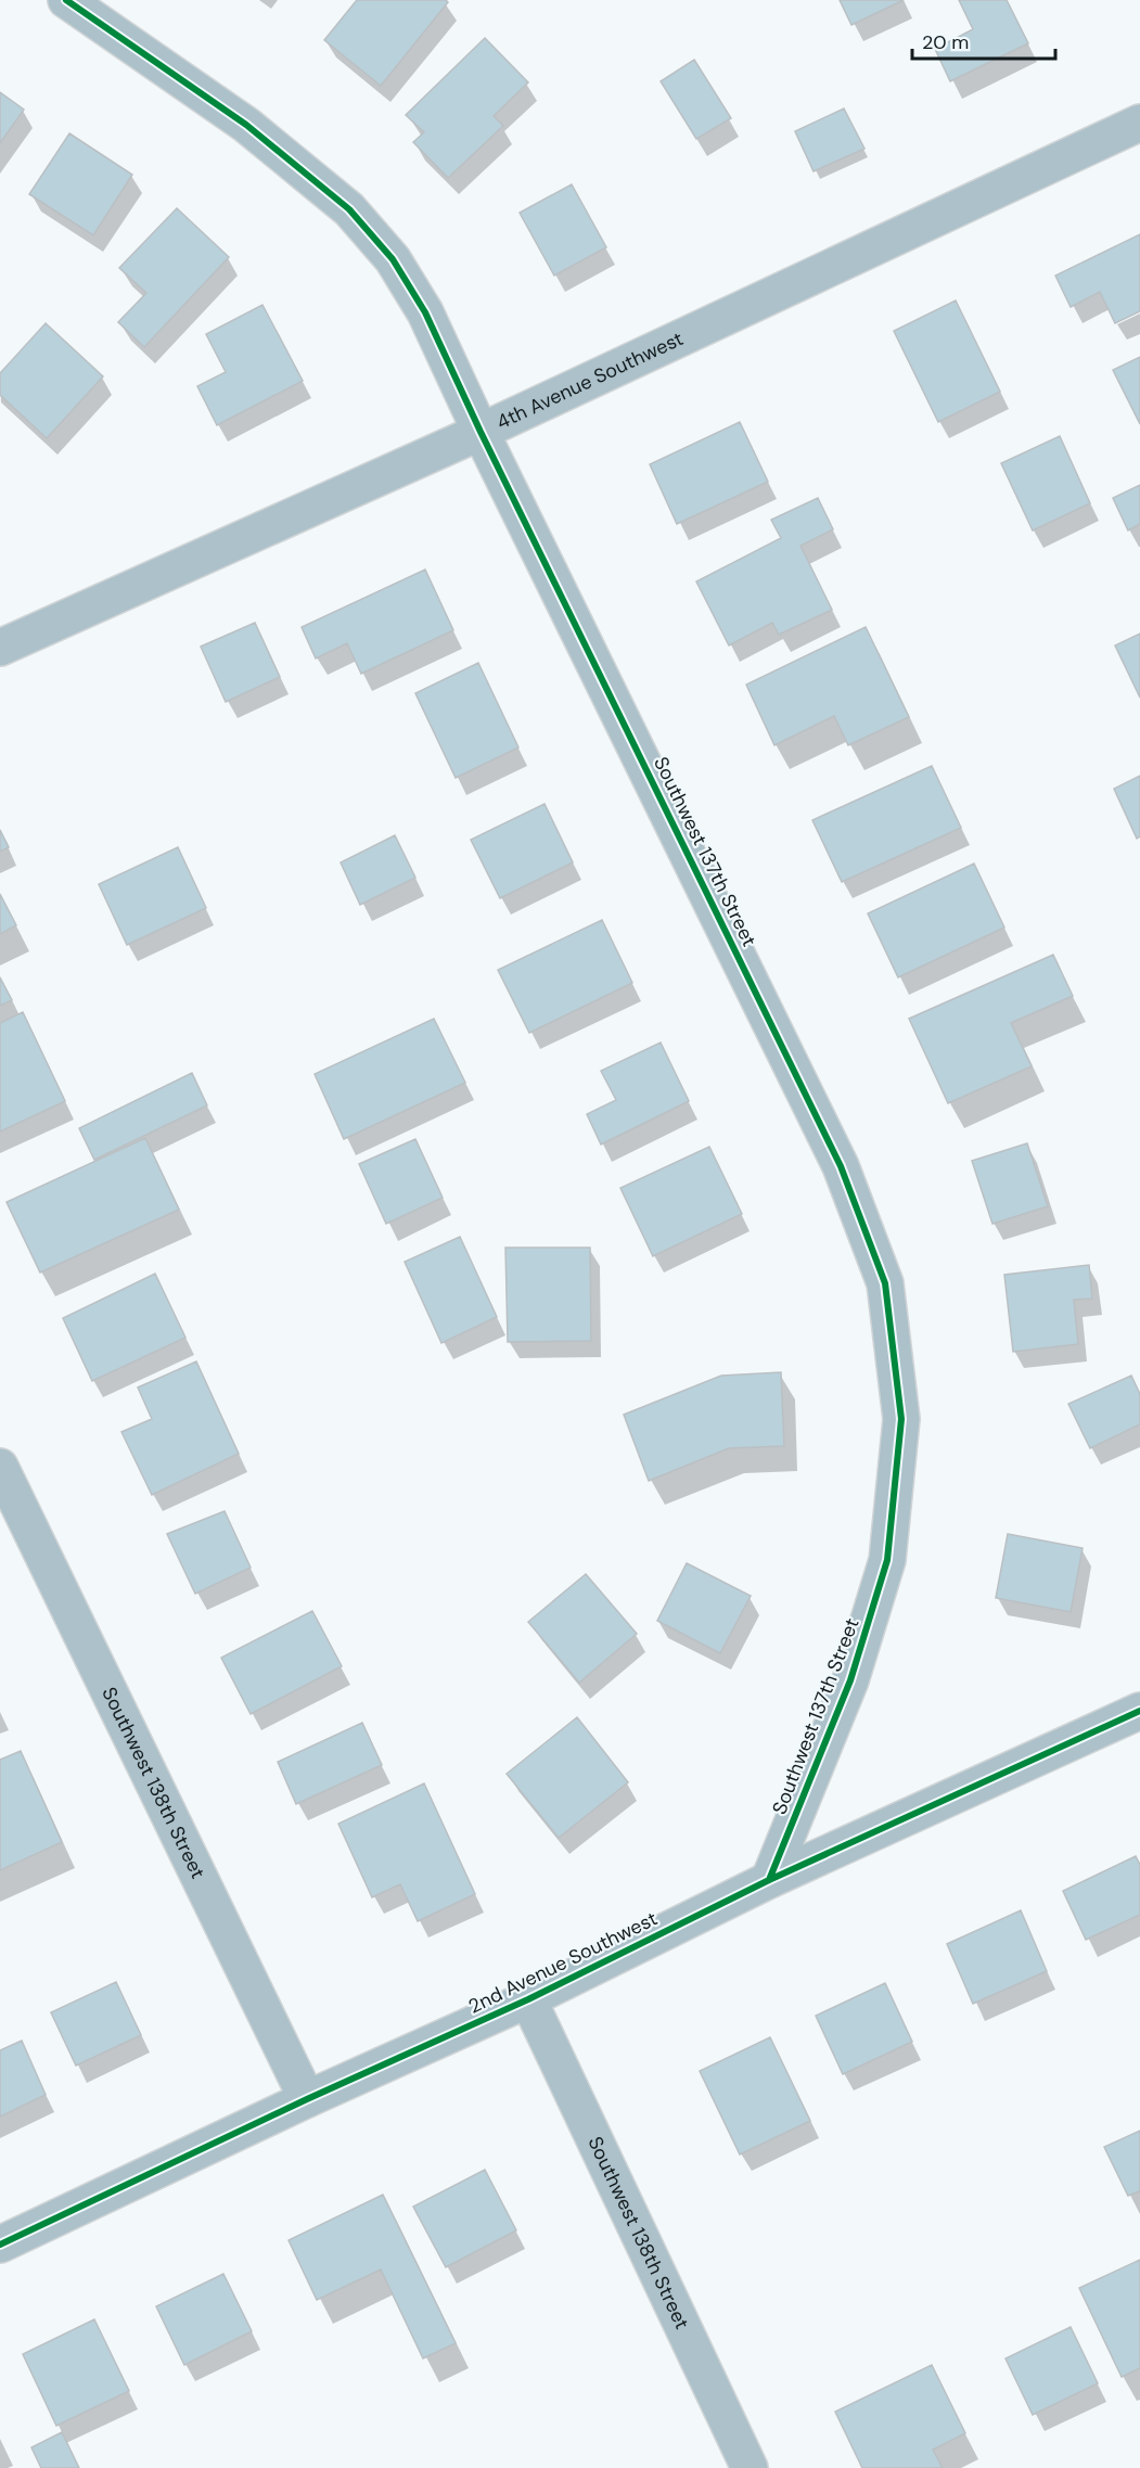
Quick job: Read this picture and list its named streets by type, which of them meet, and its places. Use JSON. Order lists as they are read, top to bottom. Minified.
{"streets":{"street":["4th Avenue Southwest","Southwest 137th Street","Southwest 138th Street","2nd Avenue Southwest"]},"crossings":[["4th Avenue Southwest","Southwest 137th Street"],["Southwest 137th Street","2nd Avenue Southwest"],["Southwest 138th Street","2nd Avenue Southwest"]],"scale_bar":"20 m"}
